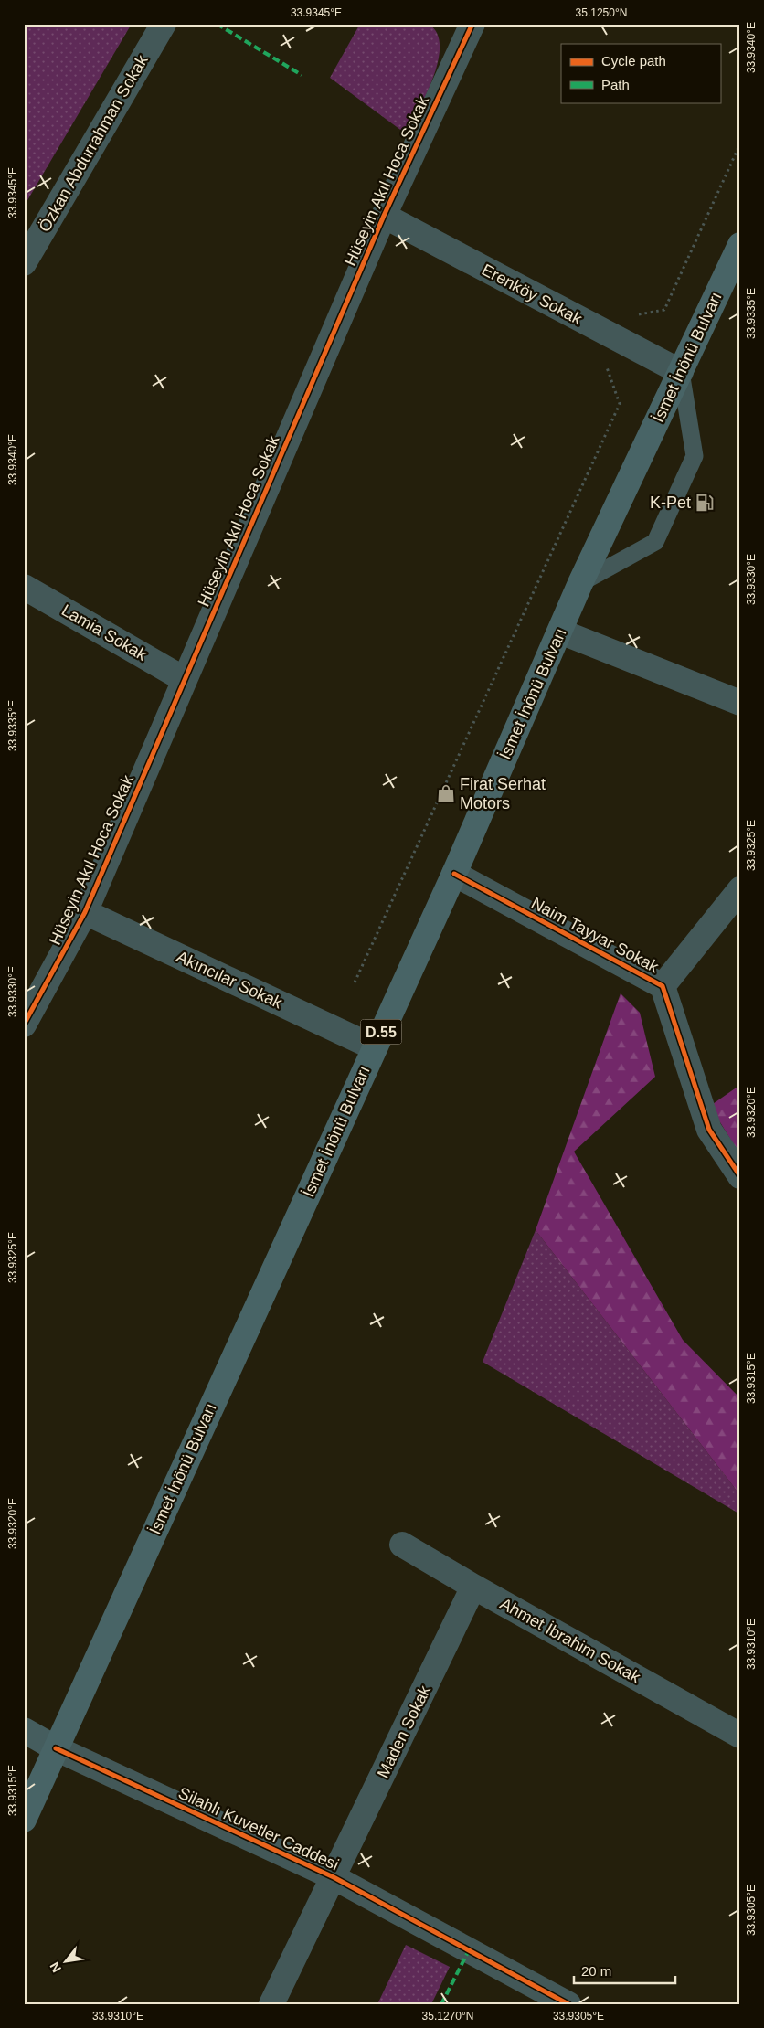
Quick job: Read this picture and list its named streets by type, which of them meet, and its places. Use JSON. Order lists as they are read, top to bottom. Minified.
{"streets":{"main road":["İsmet İnönü Bulvarı","D.55"],"street":["Özkan Abdurrahman Sokak","Hüseyin Akıl Hoca Sokak","Erenköy Sokak","Lamia Sokak","Naim Tayyar Sokak","Akıncılar Sokak","Ahmet İbrahim Sokak","Maden Sokak","Silahlı Kuvetler Caddesi"]},"crossings":[["Hüseyin Akıl Hoca Sokak","Erenköy Sokak"],["Hüseyin Akıl Hoca Sokak","Lamia Sokak"],["Hüseyin Akıl Hoca Sokak","Akıncılar Sokak"],["Erenköy Sokak","İsmet İnönü Bulvarı"],["İsmet İnönü Bulvarı","Naim Tayyar Sokak"],["İsmet İnönü Bulvarı","Akıncılar Sokak"],["İsmet İnönü Bulvarı","Silahlı Kuvetler Caddesi"],["Ahmet İbrahim Sokak","Maden Sokak"],["Maden Sokak","Silahlı Kuvetler Caddesi"]],"places":{"fuel station":["K-Pet"],"shop":["Firat Serhat Motors"]},"legend":["Cycle path","Path"],"scale_bar":"20 m","north":"bottom left","coordinates":["33.9345°E","35.1250°N","33.9340°E","33.9335°E","33.9330°E","33.9325°E","33.9320°E","33.9315°E","33.9310°E","33.9305°E","35.1270°N"]}
